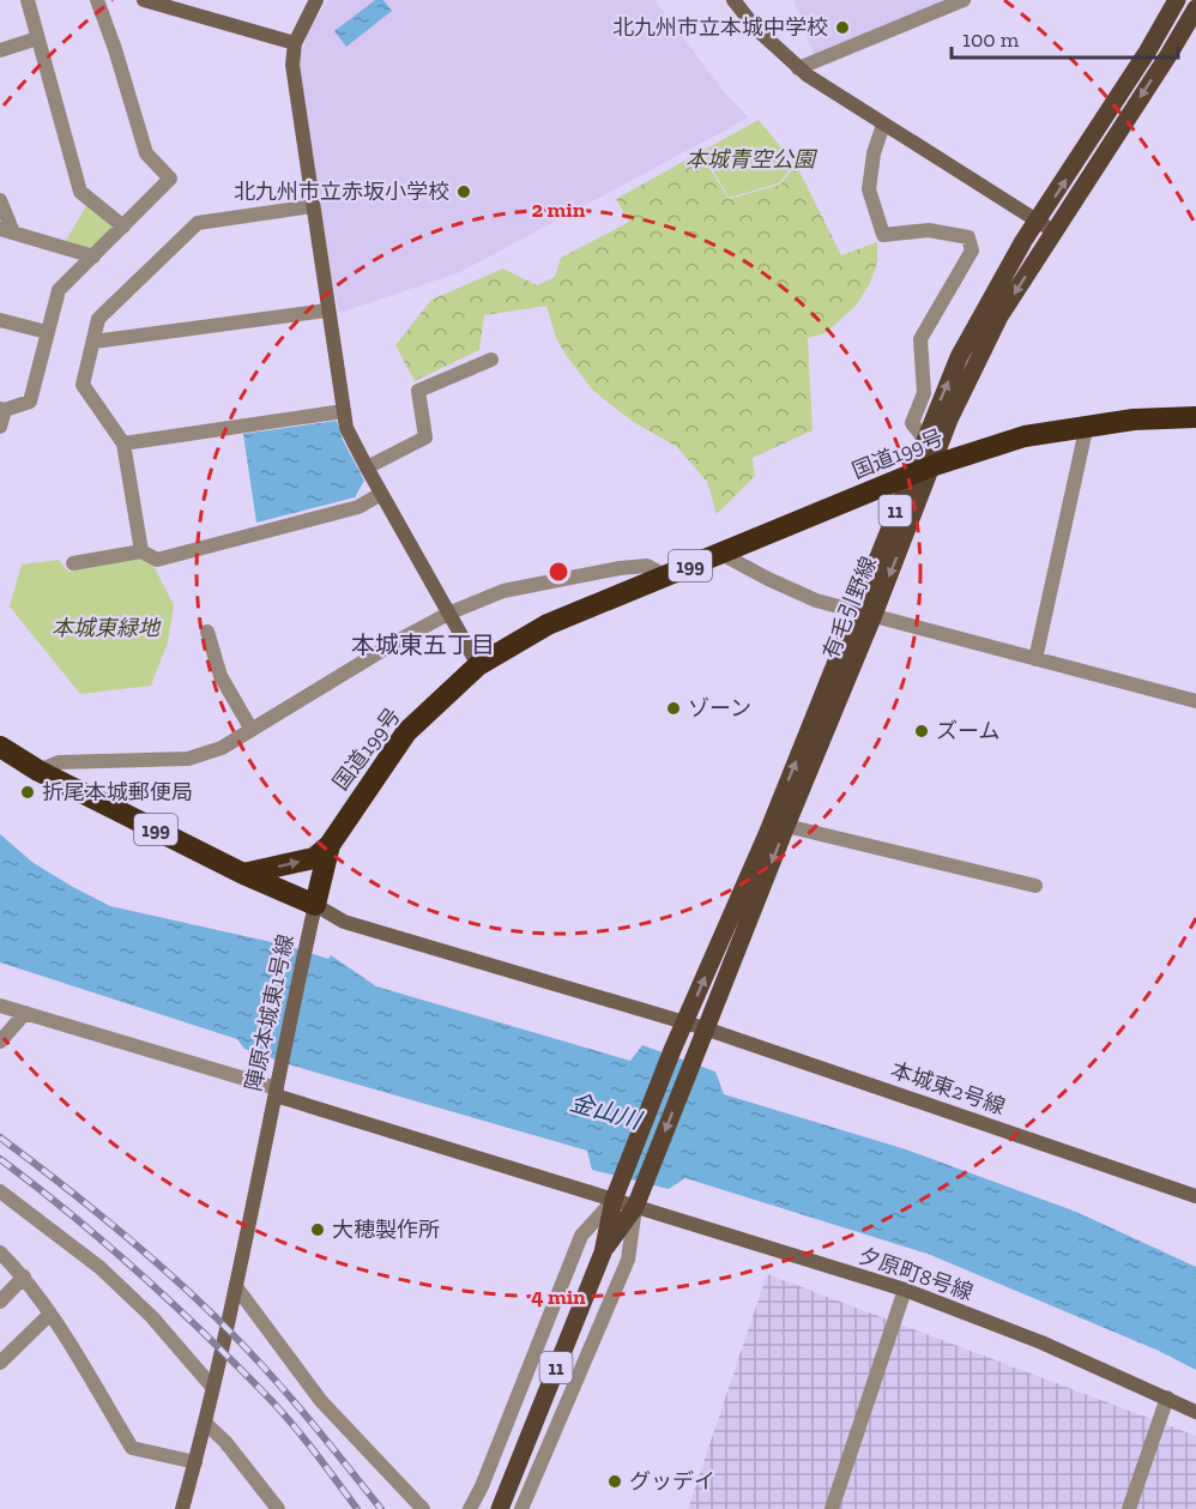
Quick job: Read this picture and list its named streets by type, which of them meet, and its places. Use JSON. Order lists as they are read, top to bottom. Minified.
{"streets":{"highway":["国道199号","199"],"main road":["11","有毛引野線"],"street":["陣原本城東1号線","本城東2号線","夕原町8号線"]},"crossings":[["国道199号","199"],["国道199号","有毛引野線"],["国道199号","陣原本城東1号線"],["199","陣原本城東1号線"],["有毛引野線","本城東2号線"],["有毛引野線","夕原町8号線"],["陣原本城東1号線","夕原町8号線"]],"districts":["本城東五丁目"],"water":["金山川"],"parks":["本城青空公園","本城東緑地"],"places":["北九州市立本城中学校","北九州市立赤坂小学校","ゾーン","ズーム","折尾本城郵便局","大穂製作所","グッデイ"],"scale_bar":"100 m","rings":["2 min","4 min"]}
